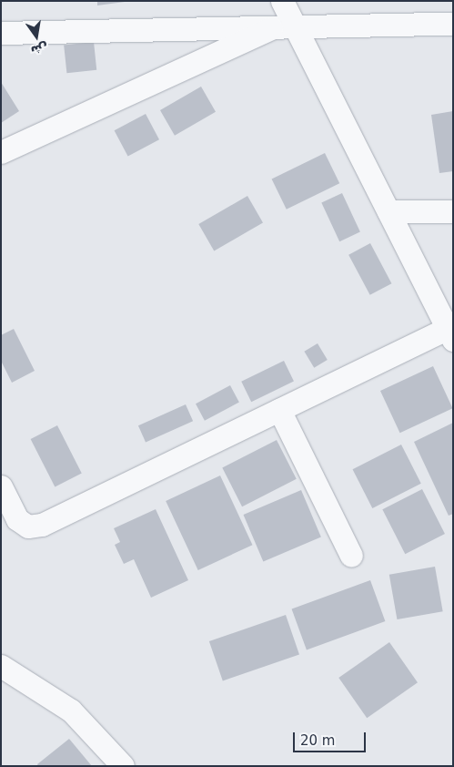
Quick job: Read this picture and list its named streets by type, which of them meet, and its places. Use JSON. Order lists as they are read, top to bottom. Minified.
{"scale_bar":"20 m","north":"bottom"}
